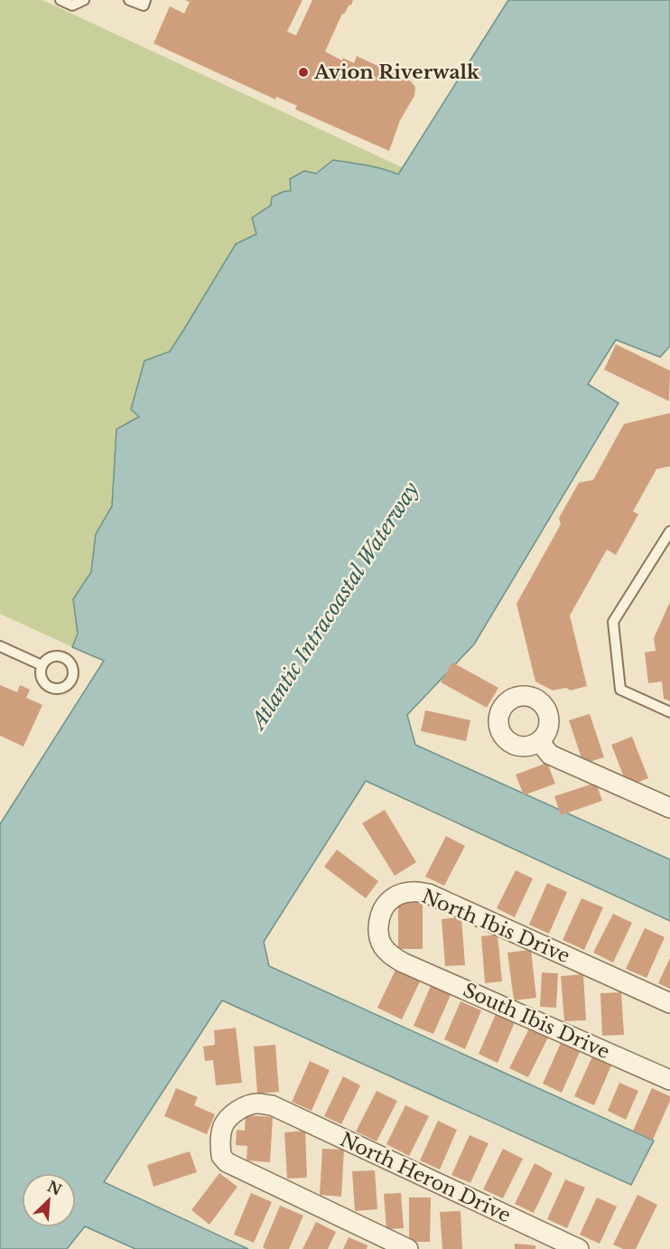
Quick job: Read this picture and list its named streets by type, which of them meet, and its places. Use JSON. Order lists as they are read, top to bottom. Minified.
{"streets":{"street":["North Ibis Drive","South Ibis Drive","North Heron Drive"]},"crossings":[["North Ibis Drive","South Ibis Drive"]],"water":["Atlantic Intracoastal Waterway"],"places":["Avion Riverwalk"],"north":"top right"}
